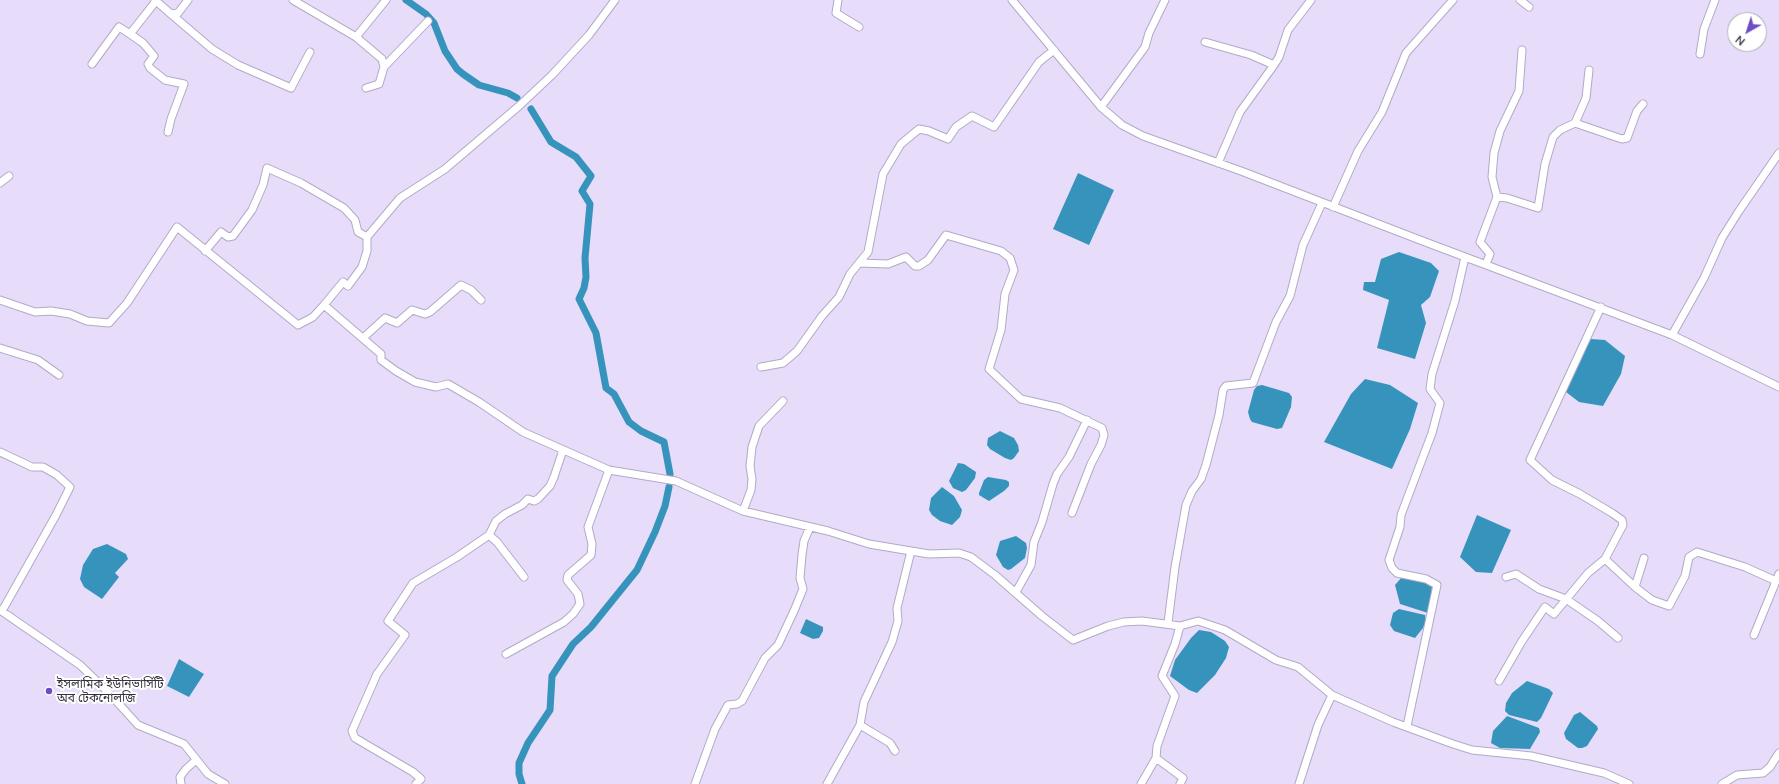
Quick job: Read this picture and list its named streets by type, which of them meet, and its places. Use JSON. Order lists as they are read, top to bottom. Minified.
{"places":["ইসলামিক ইউনিভার্সিটি অব টেকনোলজি"],"north":"bottom left"}
